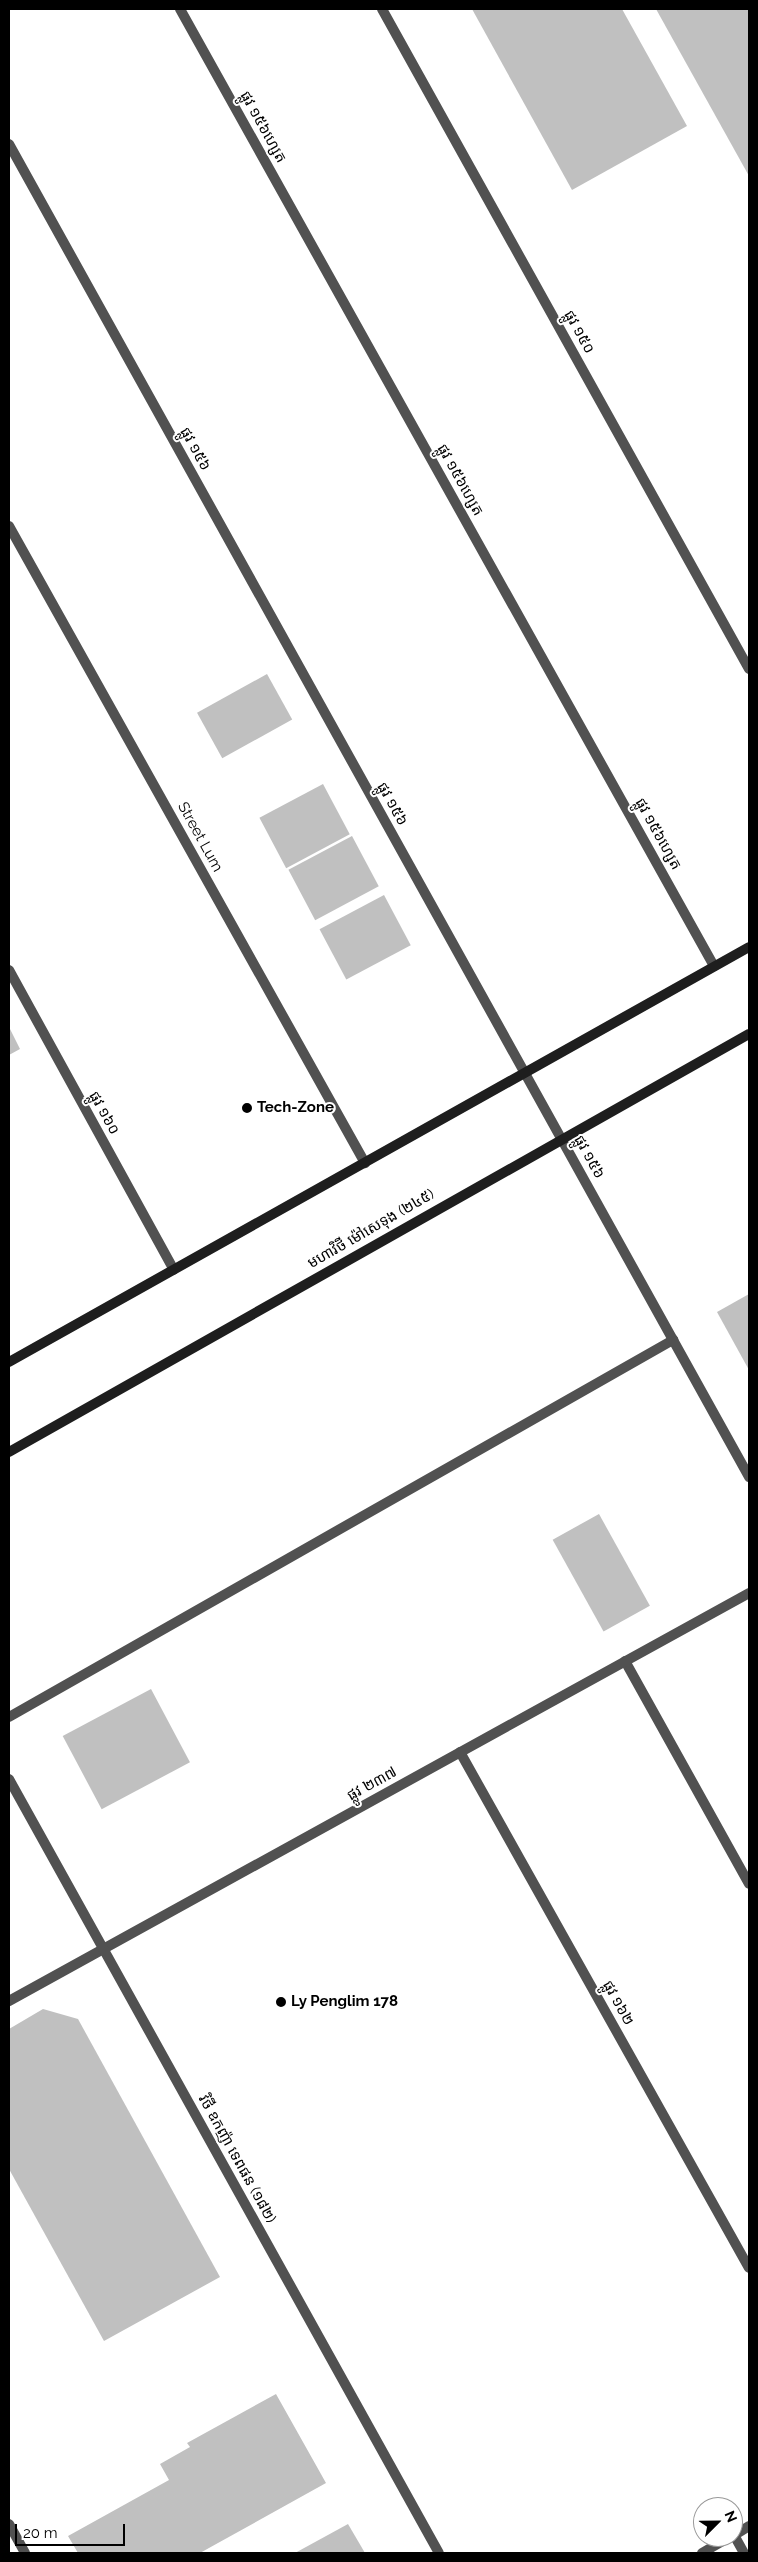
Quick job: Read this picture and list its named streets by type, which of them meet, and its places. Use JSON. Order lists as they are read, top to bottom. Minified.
{"streets":{"main road":["មហាវិថី ម៉ៅសេទុង (២៤៥)"],"street":["ផ្លូវ ១៥៦ហ្សេត","ផ្លូវ ១៥០","ផ្លូវ ១៥៦","Street Lum","ផ្លូវ ១៦០","ផ្លូវ ២៣៧","ផ្លូវ ១៦២","វិថី ឧកញ៉ា ទេពផន (១៨២)"]},"crossings":[["ផ្លូវ ១៥៦","មហាវិថី ម៉ៅសេទុង (២៤៥)"],["ផ្លូវ ២៣៧","ផ្លូវ ១៦២"],["ផ្លូវ ២៣៧","វិថី ឧកញ៉ា ទេពផន (១៨២)"]],"places":["Tech-Zone","Ly Penglim 178"],"scale_bar":"20 m","north":"top right"}
